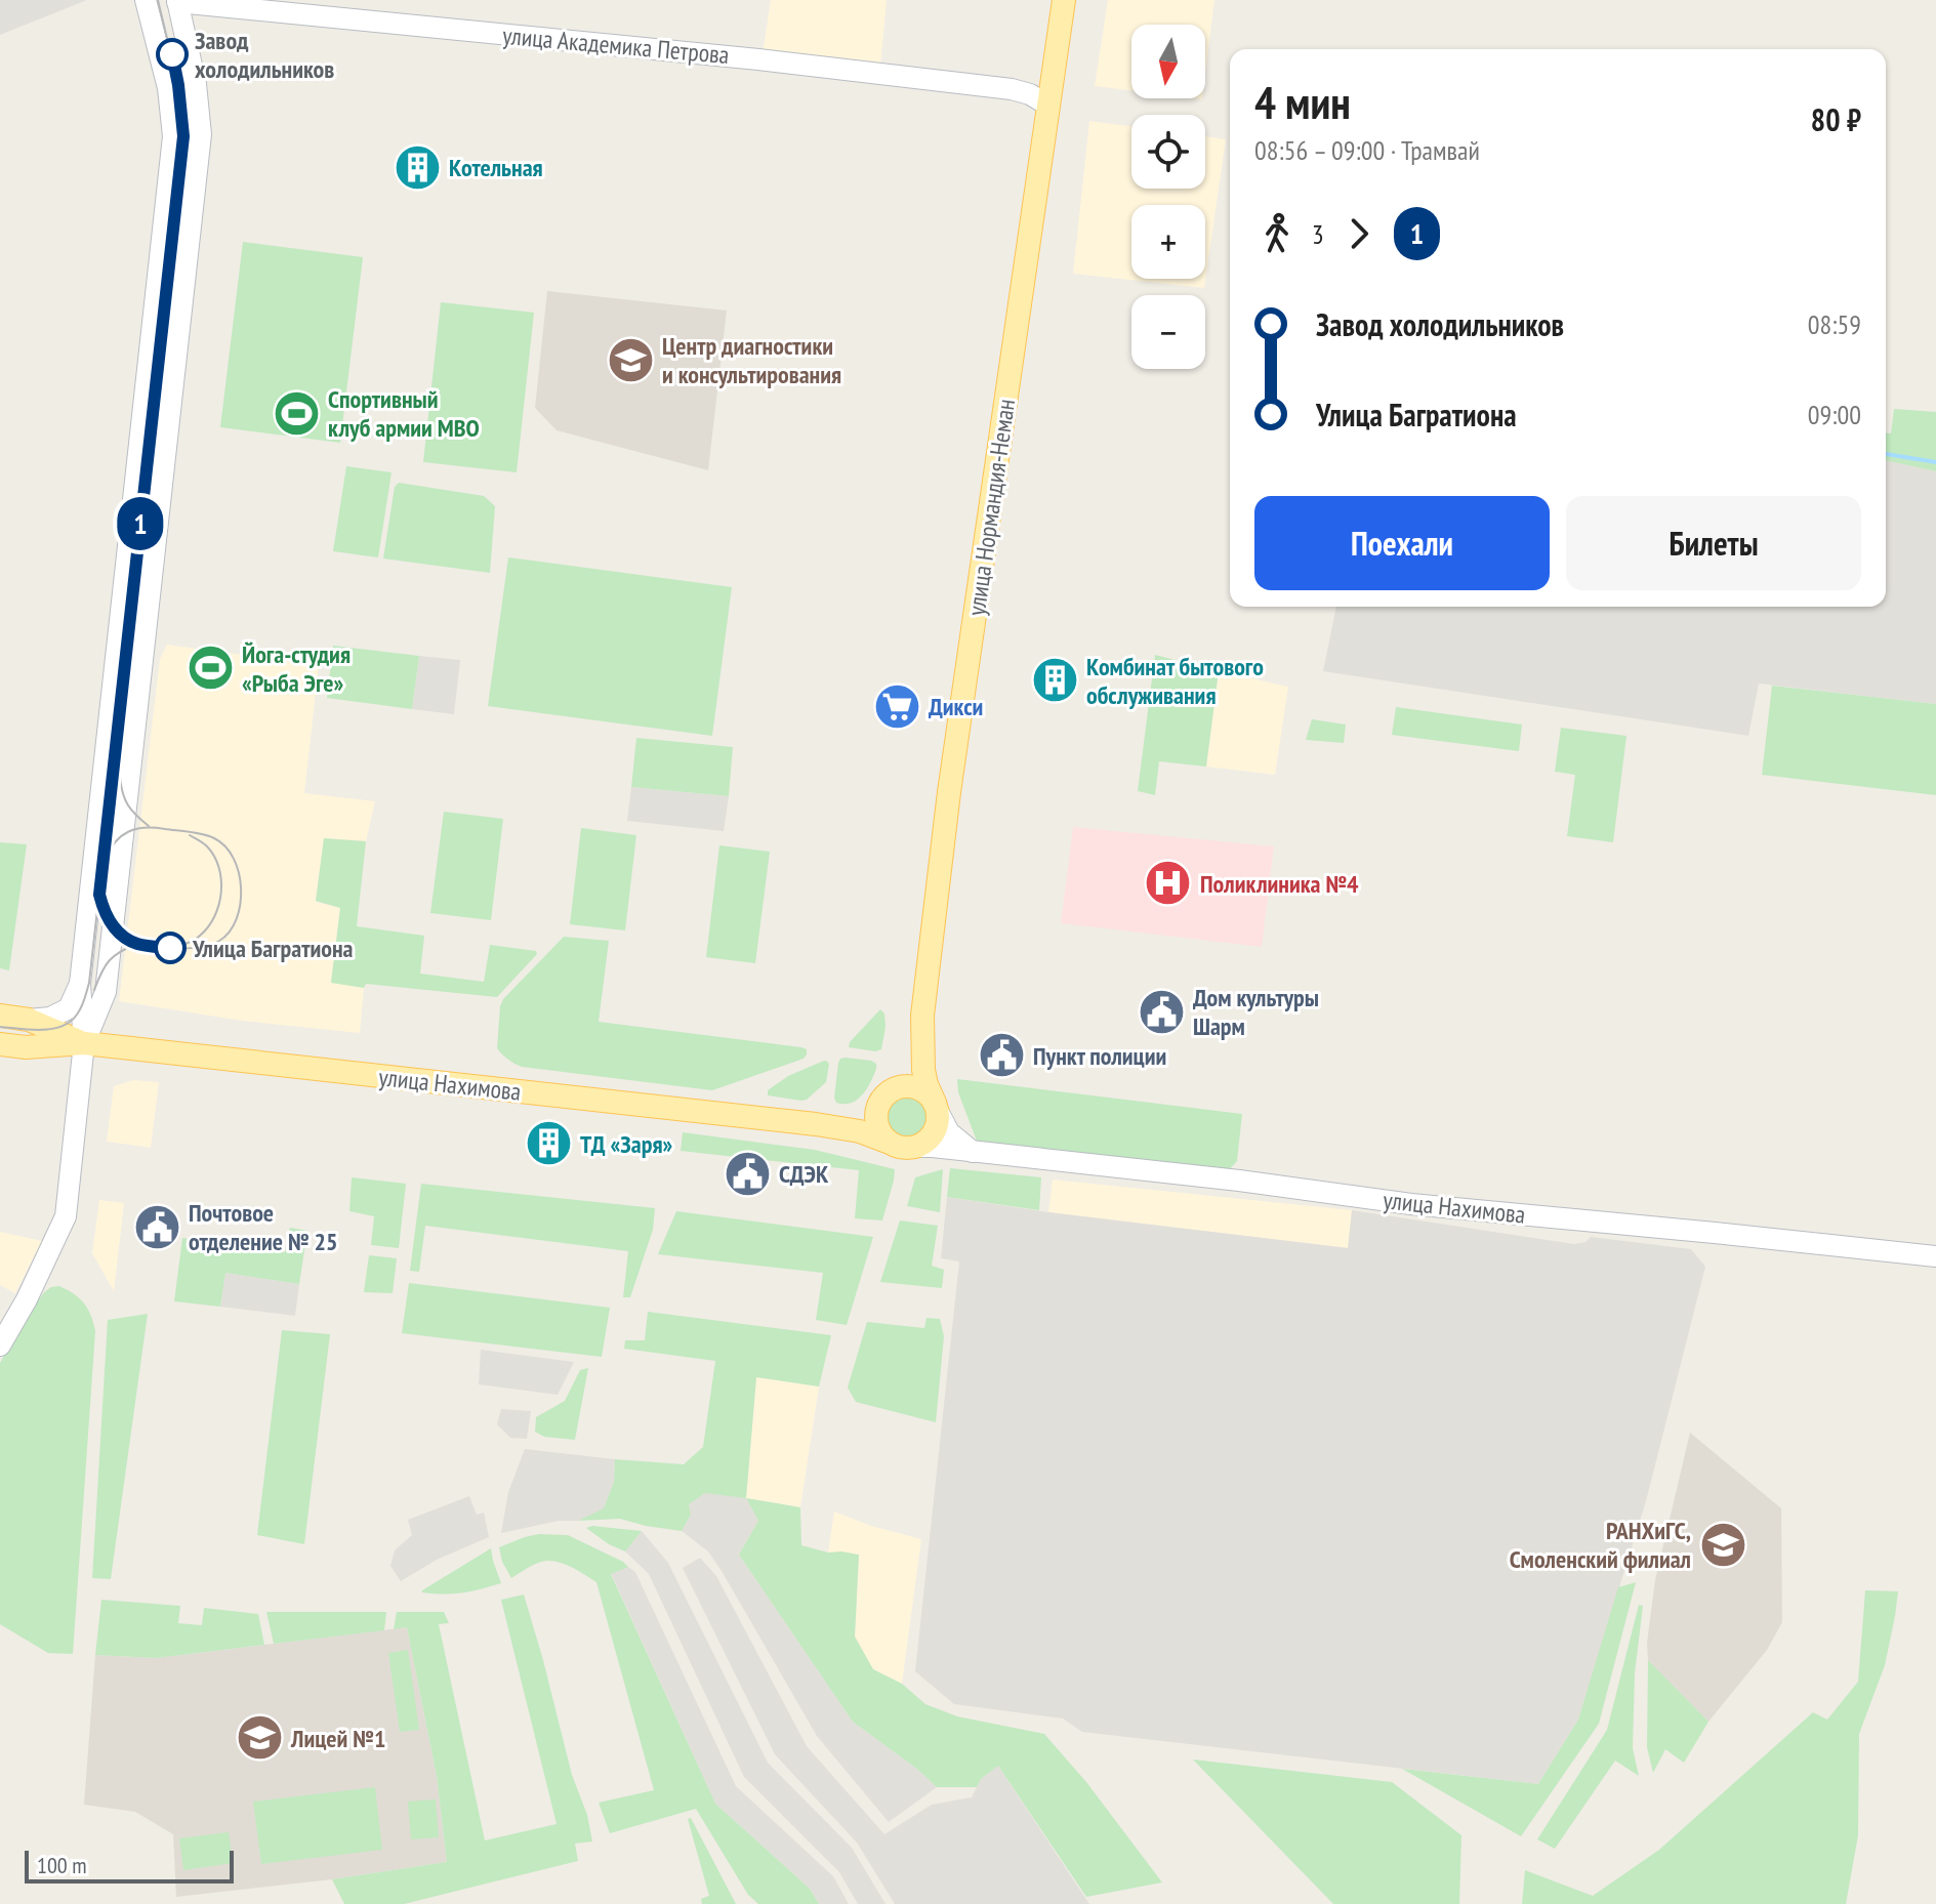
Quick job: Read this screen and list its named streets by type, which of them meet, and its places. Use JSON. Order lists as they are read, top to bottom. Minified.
{"streets":{"main road":["улица Нормандия-Неман","улица Нахимова"],"street":["улица Академика Петрова"]},"crossings":[["улица Академика Петрова","улица Нормандия-Неман"]],"places":{"other":["Завод холодильников","Улица Багратиона"],"building":["Котельная","Комбинат бытового обслуживания","ТД «Заря»"],"school or university":["Центр диагностики и консультирования","РАНХиГС, Смоленский филиал","Лицей №1"],"sports":["Спортивный клуб армии МВО","Йога-студия «Рыба Эге»"],"supermarket":["Дикси"],"hospital":["Поликлиника №4"],"public building":["Дом культуры Шарм","Пункт полиции","СДЭК","Почтовое отделение № 25"]},"lines":["tram line 1"],"scale_bar":"100 m","north":"bottom","page":{"on_map":"1","map_buttons":["+","−"],"heading":["4 мин","08:56 – 09:00 · Трамвай","80 ₽"],"legs":["3","1"],"list":[{"name":"Завод холодильников","value":"08:59"},{"name":"Улица Багратиона","value":"09:00"}],"buttons":["Поехали","Билеты"],"scale":"100 m"}}
